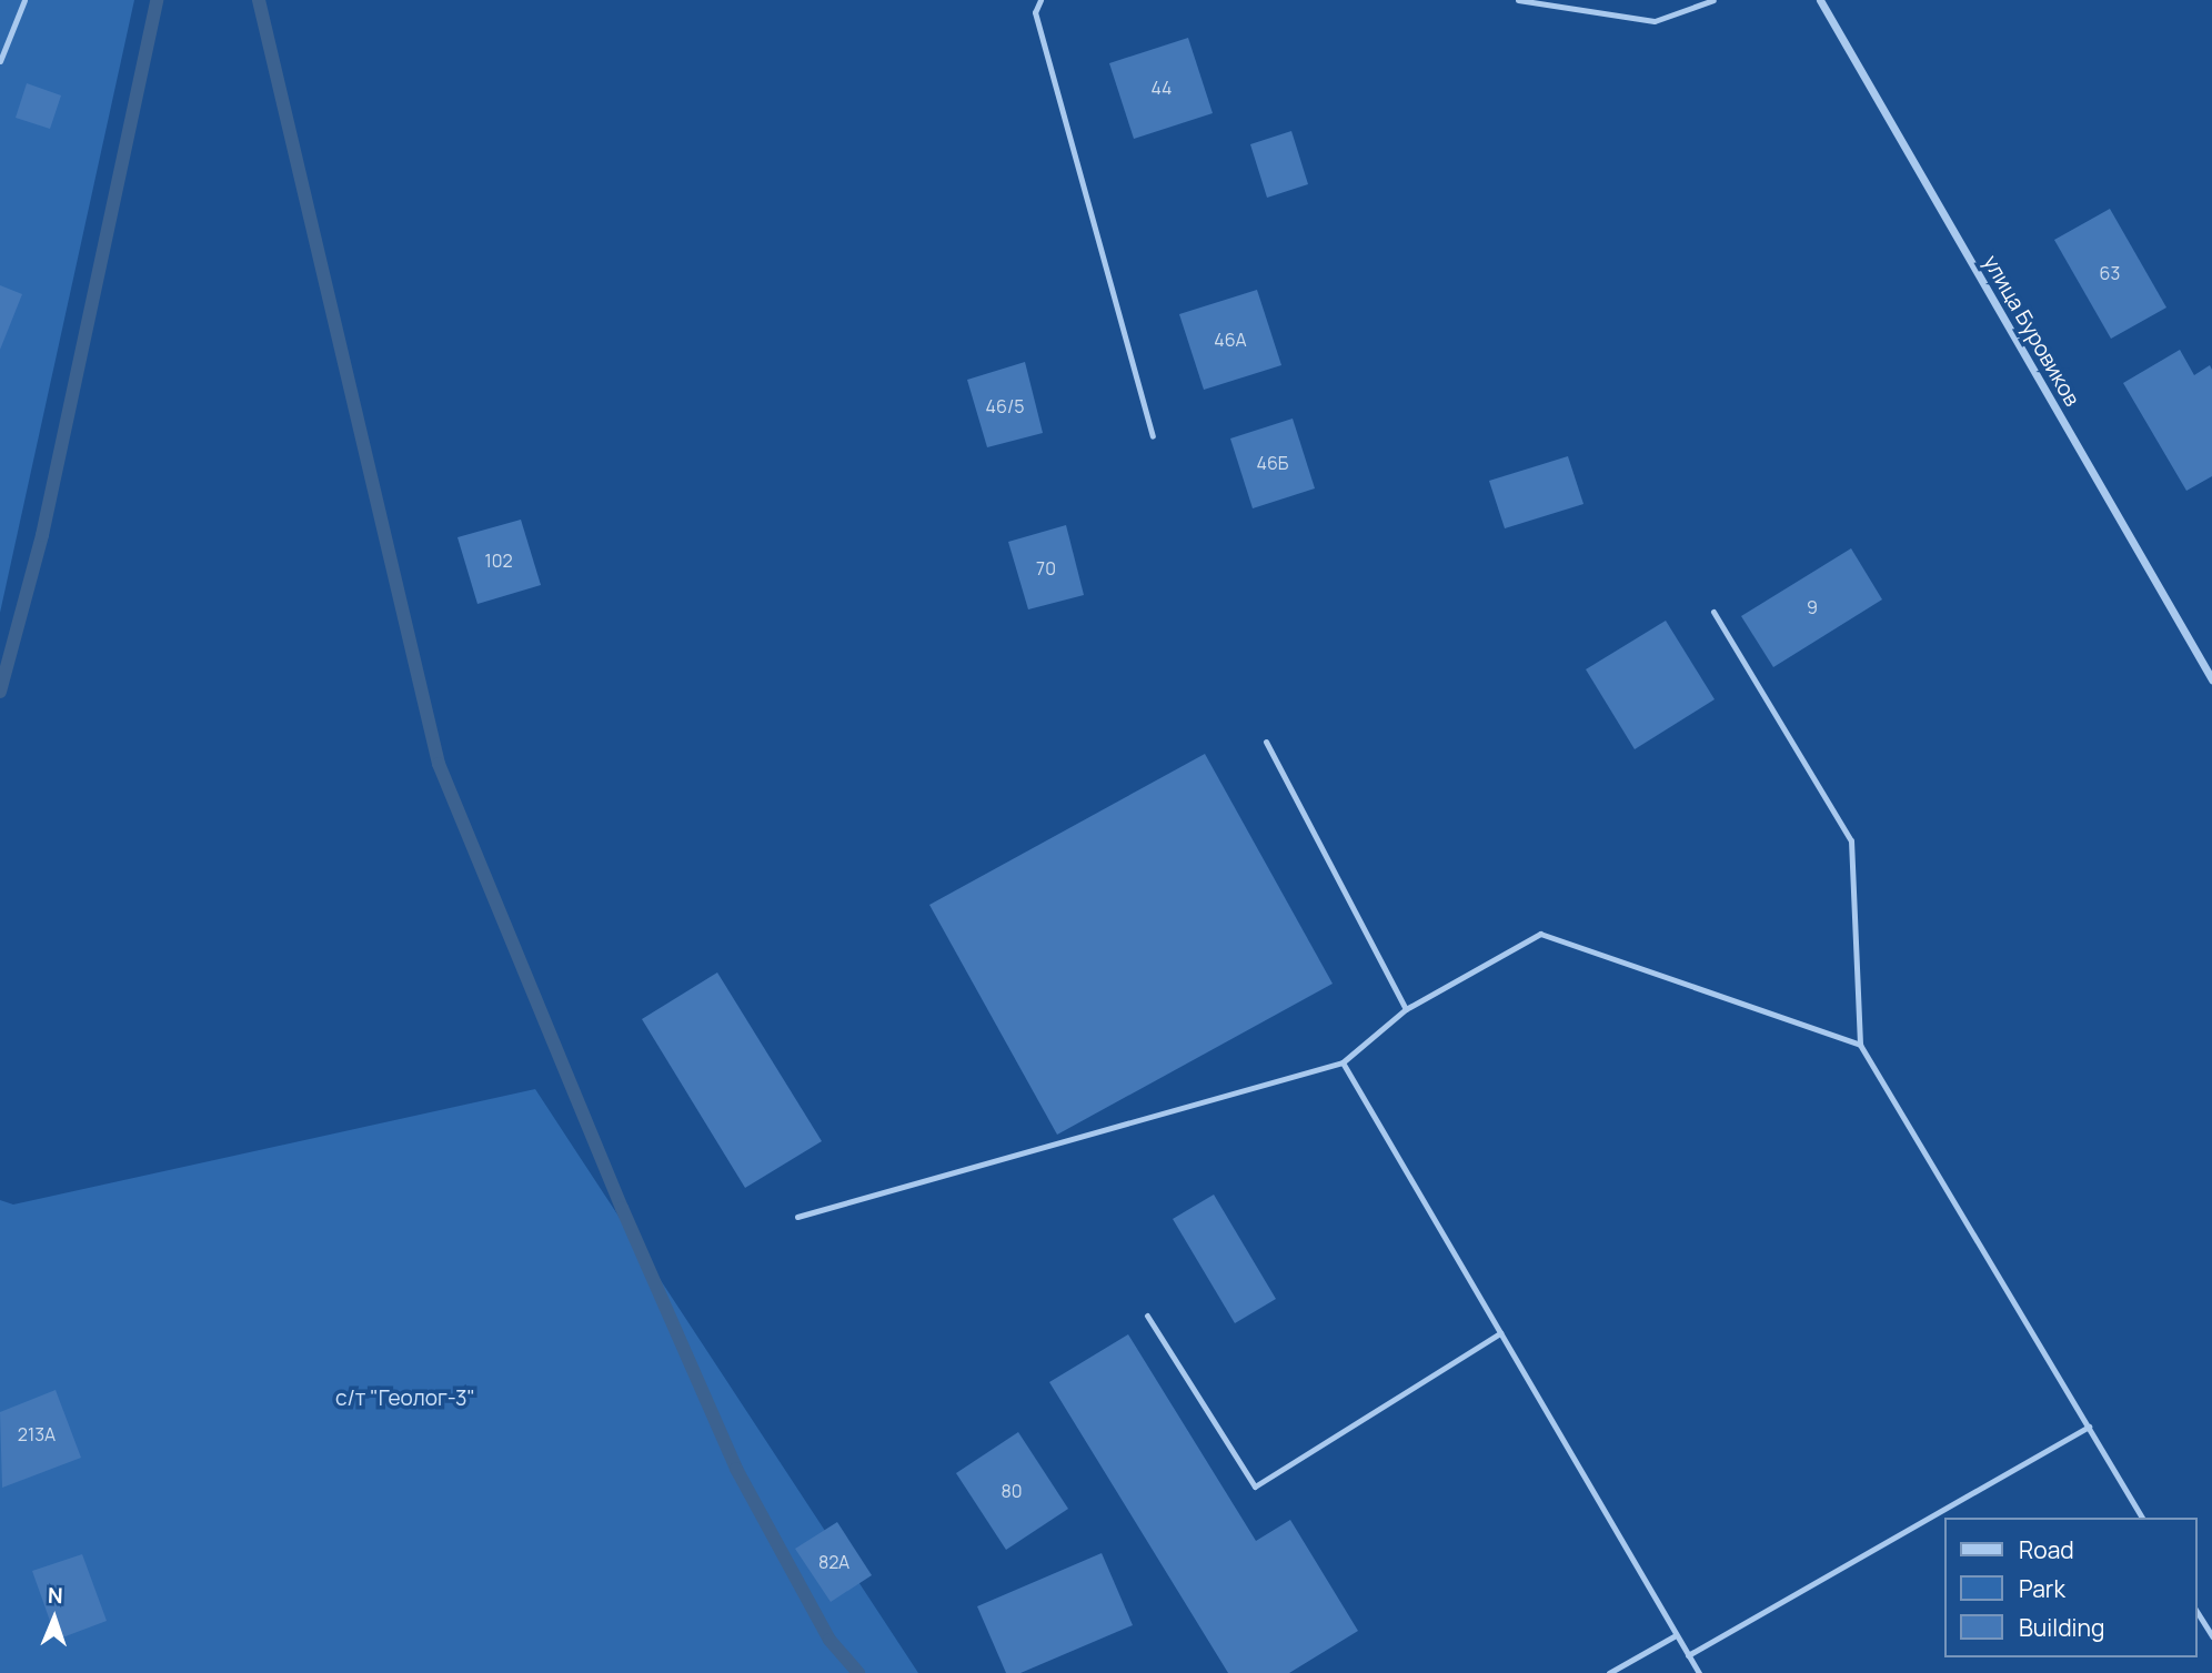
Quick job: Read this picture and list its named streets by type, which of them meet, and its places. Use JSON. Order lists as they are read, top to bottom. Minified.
{"streets":{"street":["улица Буровиков"]},"parks":["с/т \"Геолог-3\""],"house_numbers":["44","63","46А","46/5","46Б","102","70","9","213А","80","82А"],"legend":["Road","Park","Building"],"north":"top"}
